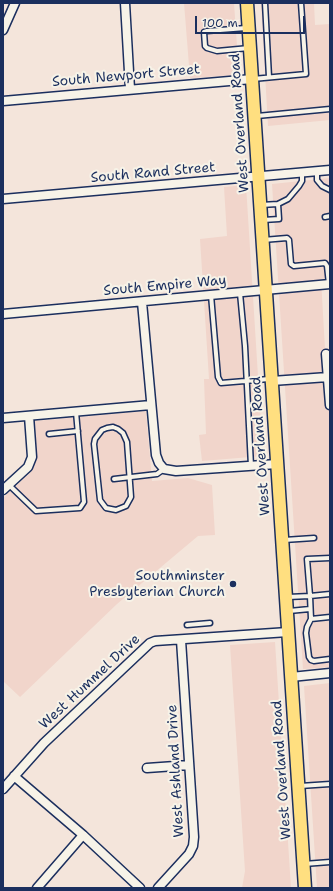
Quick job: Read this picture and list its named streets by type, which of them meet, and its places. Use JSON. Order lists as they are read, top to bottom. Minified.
{"streets":{"main road":["West Overland Road"],"street":["South Newport Street","South Rand Street","South Empire Way","West Hummel Drive","West Ashland Drive"]},"crossings":[["South Newport Street","West Overland Road"],["West Overland Road","South Rand Street"],["West Overland Road","South Empire Way"],["West Overland Road","West Hummel Drive"],["West Hummel Drive","West Ashland Drive"]],"places":["Southminster Presbyterian Church"],"scale_bar":"100 m"}
